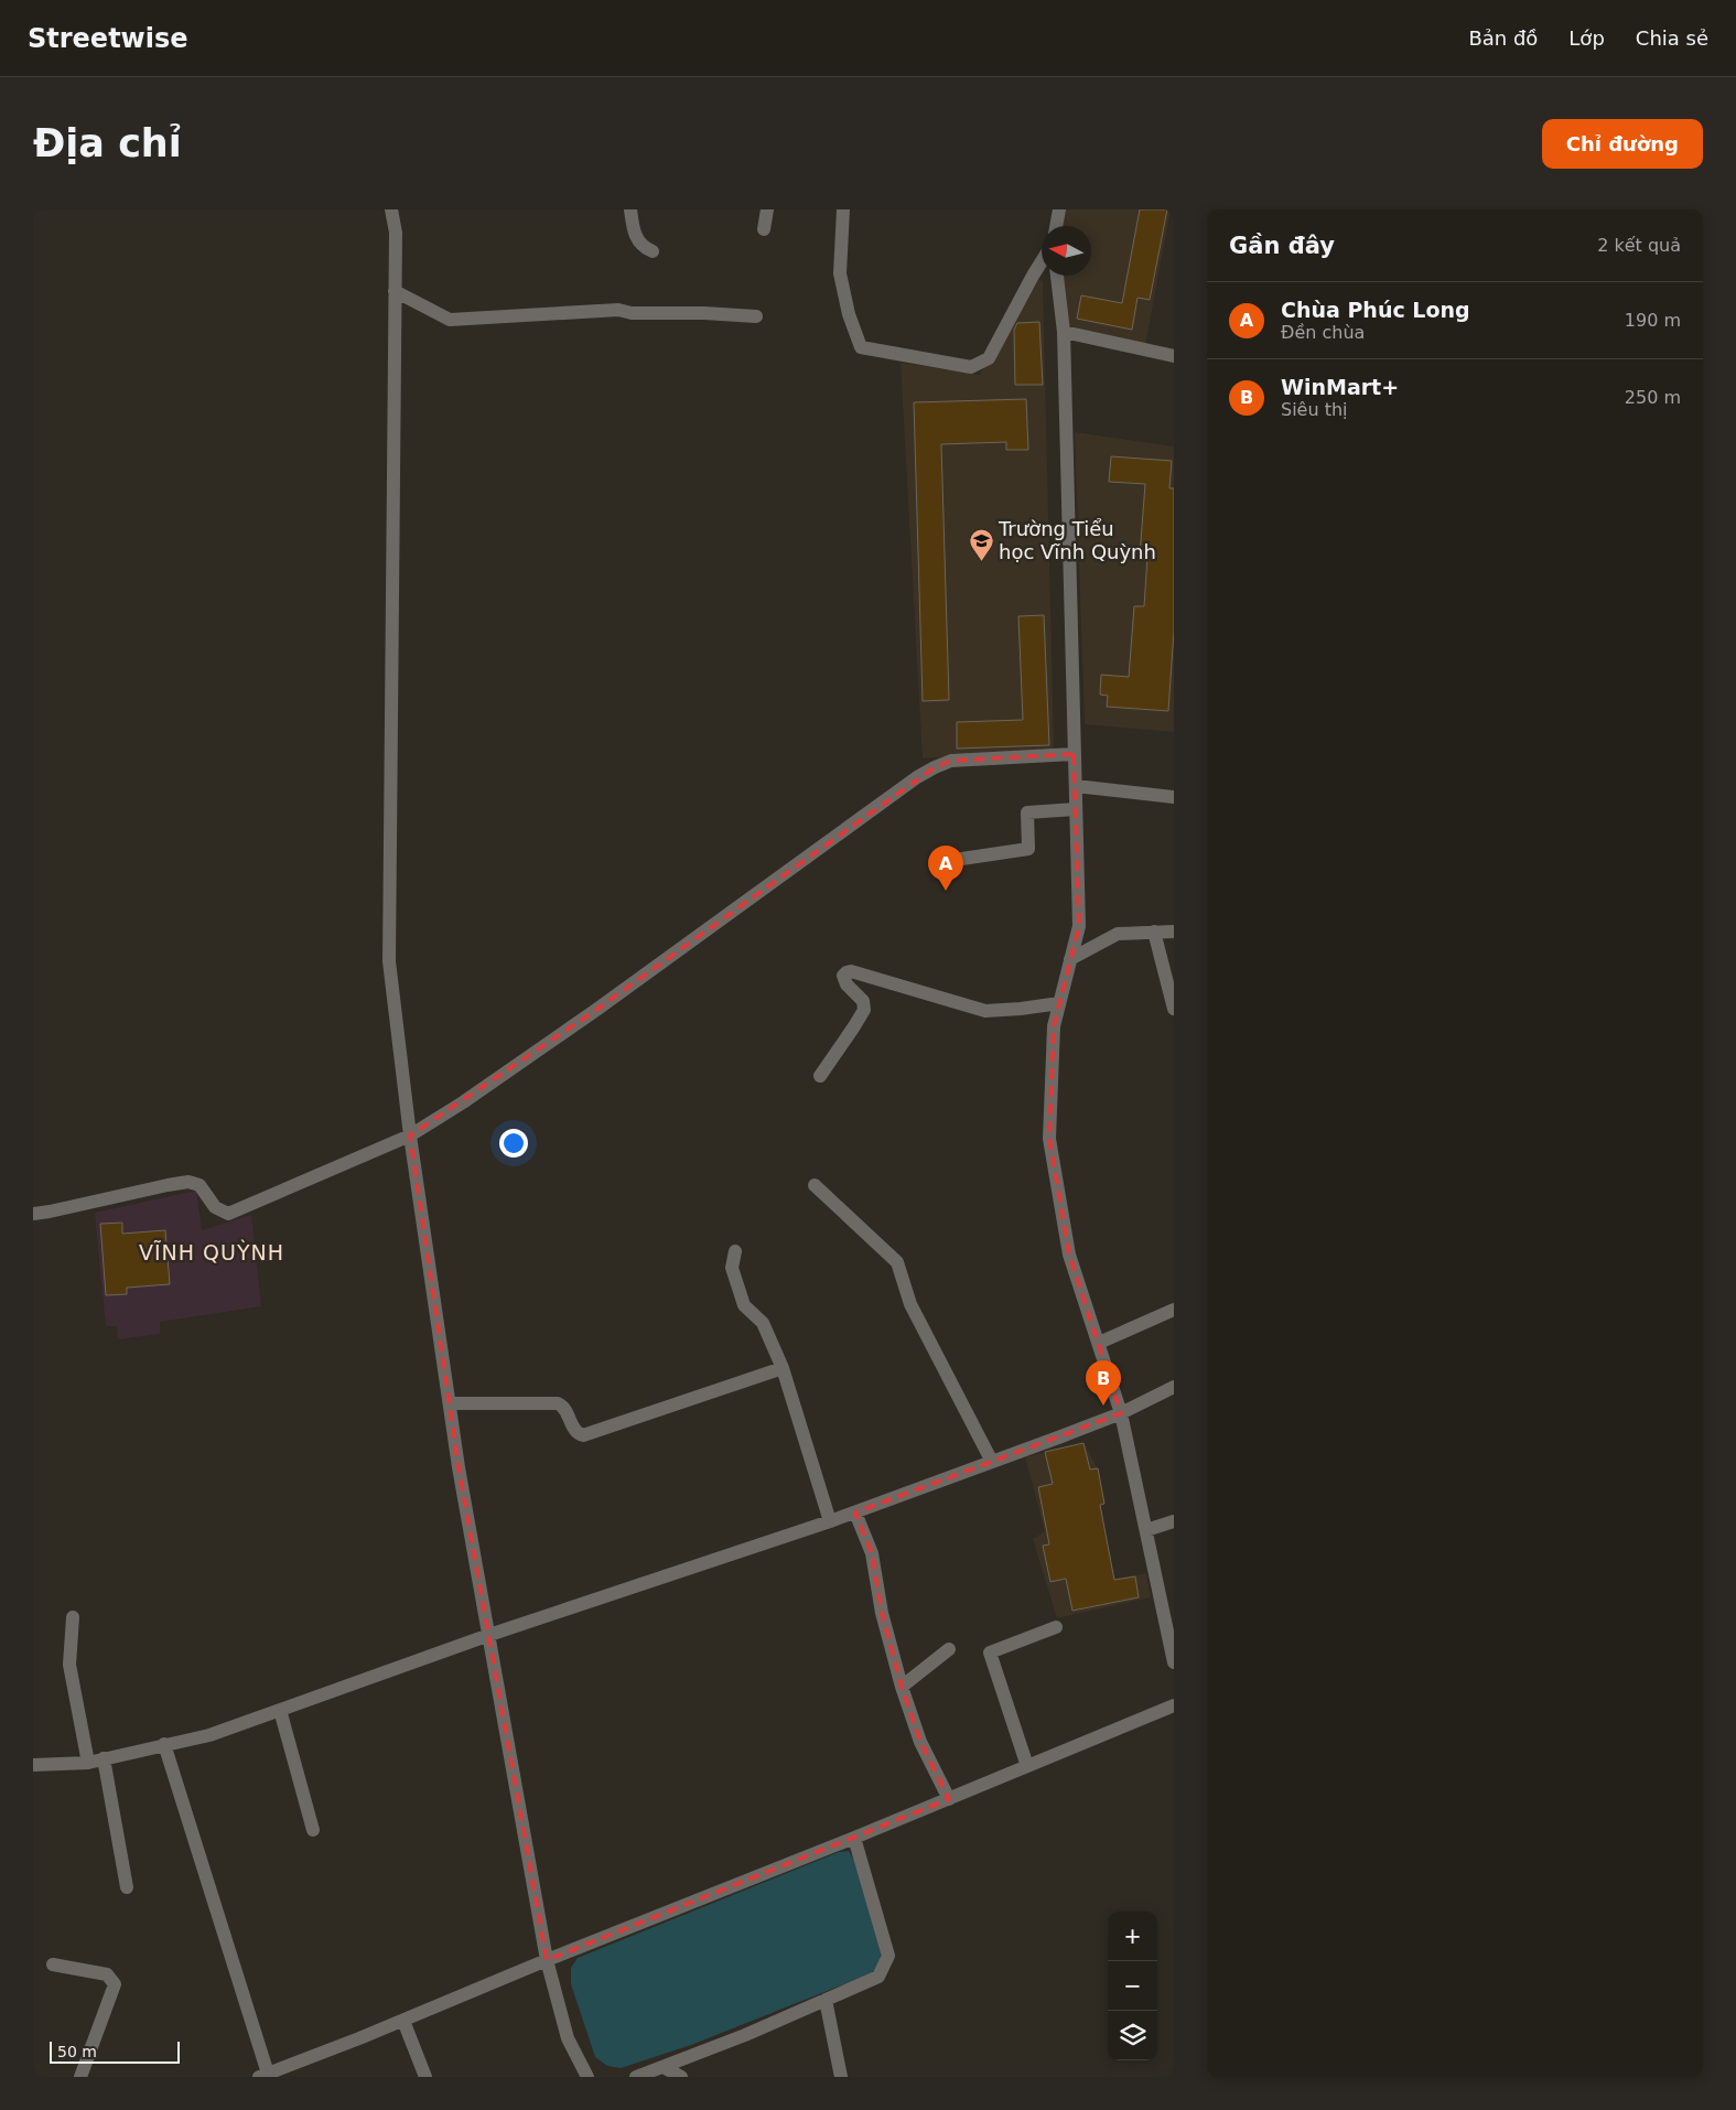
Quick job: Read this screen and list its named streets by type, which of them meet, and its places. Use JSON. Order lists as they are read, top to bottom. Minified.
{"districts":["VĨNH QUỲNH"],"places":{"school or university":["Trường Tiểu học Vĩnh Quỳnh"]},"scale_bar":"50 m","north":"left","page":{"header":"Streetwise","nav":["Bản đồ","Lớp","Chia sẻ"],"buttons":"Chỉ đường","title":"Địa chỉ","heading":["Gần đây","2 kết quả"],"list":[{"mark":"A","name":"Chùa Phúc Long","note":"Đền chùa","value":"190 m"},{"mark":"B","name":"WinMart+","note":"Siêu thị","value":"250 m"}],"pins":["A","B"],"map_buttons":["+","−"],"scale":"50 m"}}
